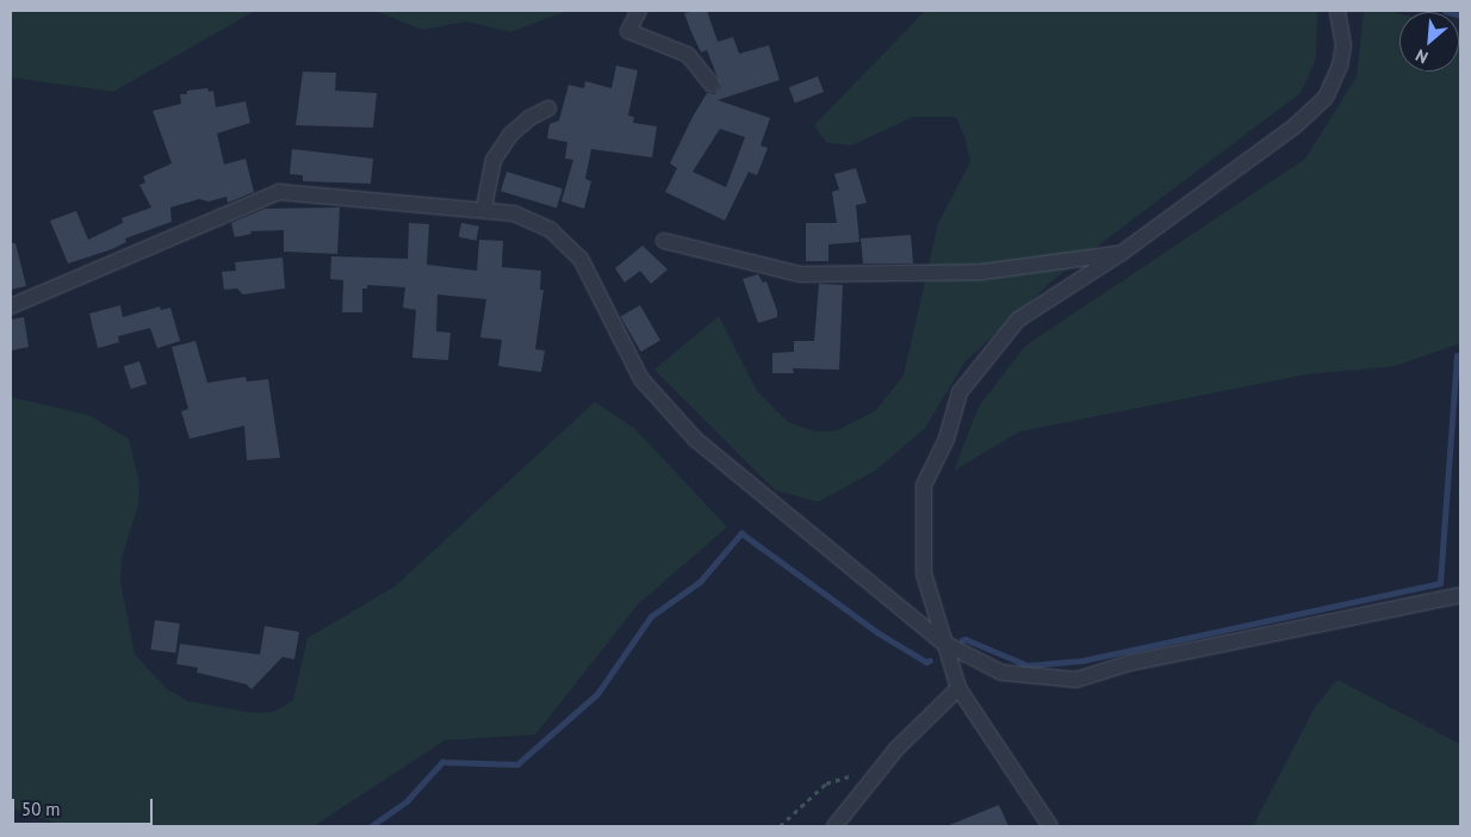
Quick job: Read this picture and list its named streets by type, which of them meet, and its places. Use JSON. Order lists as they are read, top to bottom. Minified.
{"scale_bar":"50 m","north":"bottom left"}
